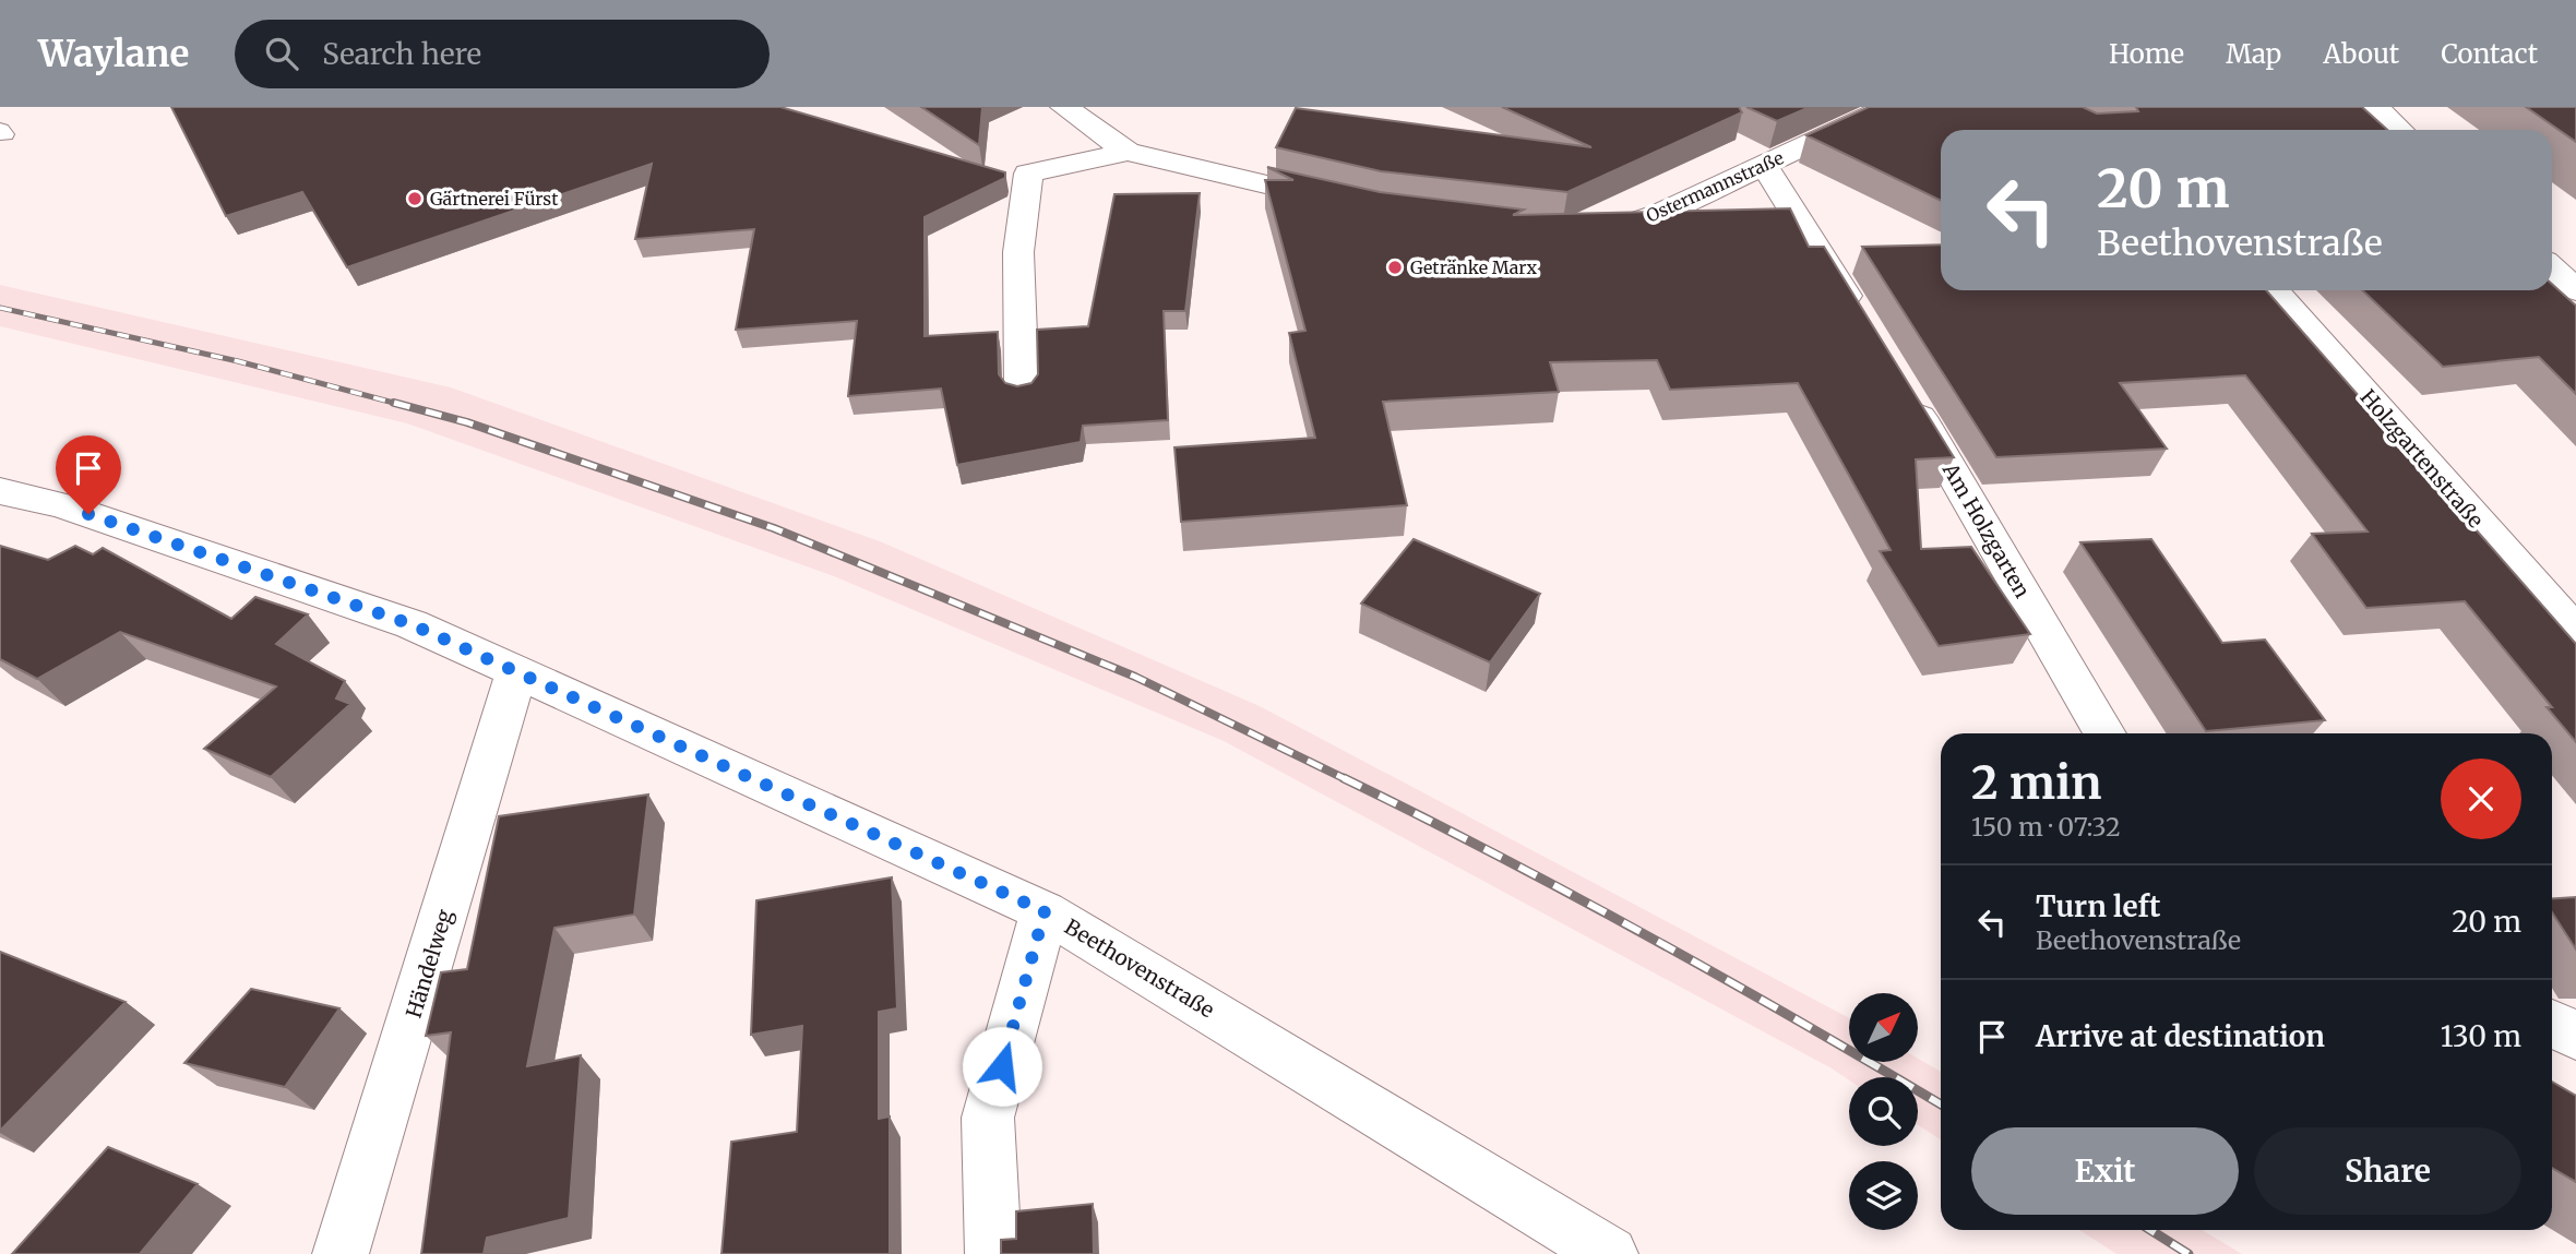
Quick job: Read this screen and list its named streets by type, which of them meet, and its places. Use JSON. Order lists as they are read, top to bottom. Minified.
{"streets":{"street":["Ostermannstraße","Holzgartenstraße","Am Holzgarten","Händelweg","Beethovenstraße"]},"crossings":[["Händelweg","Beethovenstraße"]],"places":["Gärtnerei Fürst","Getränke Marx"],"north":"top right","page":{"header":"Waylane","search":"Search here","nav":["Home","Map","About","Contact"],"turn":["20 m","Beethovenstraße"],"heading":["2 min","150 m · 07:32"],"list":[{"name":"Turn left","note":"Beethovenstraße","value":"20 m"},{"name":"Arrive at destination","value":"130 m"}],"buttons":["Exit","Share"]}}
